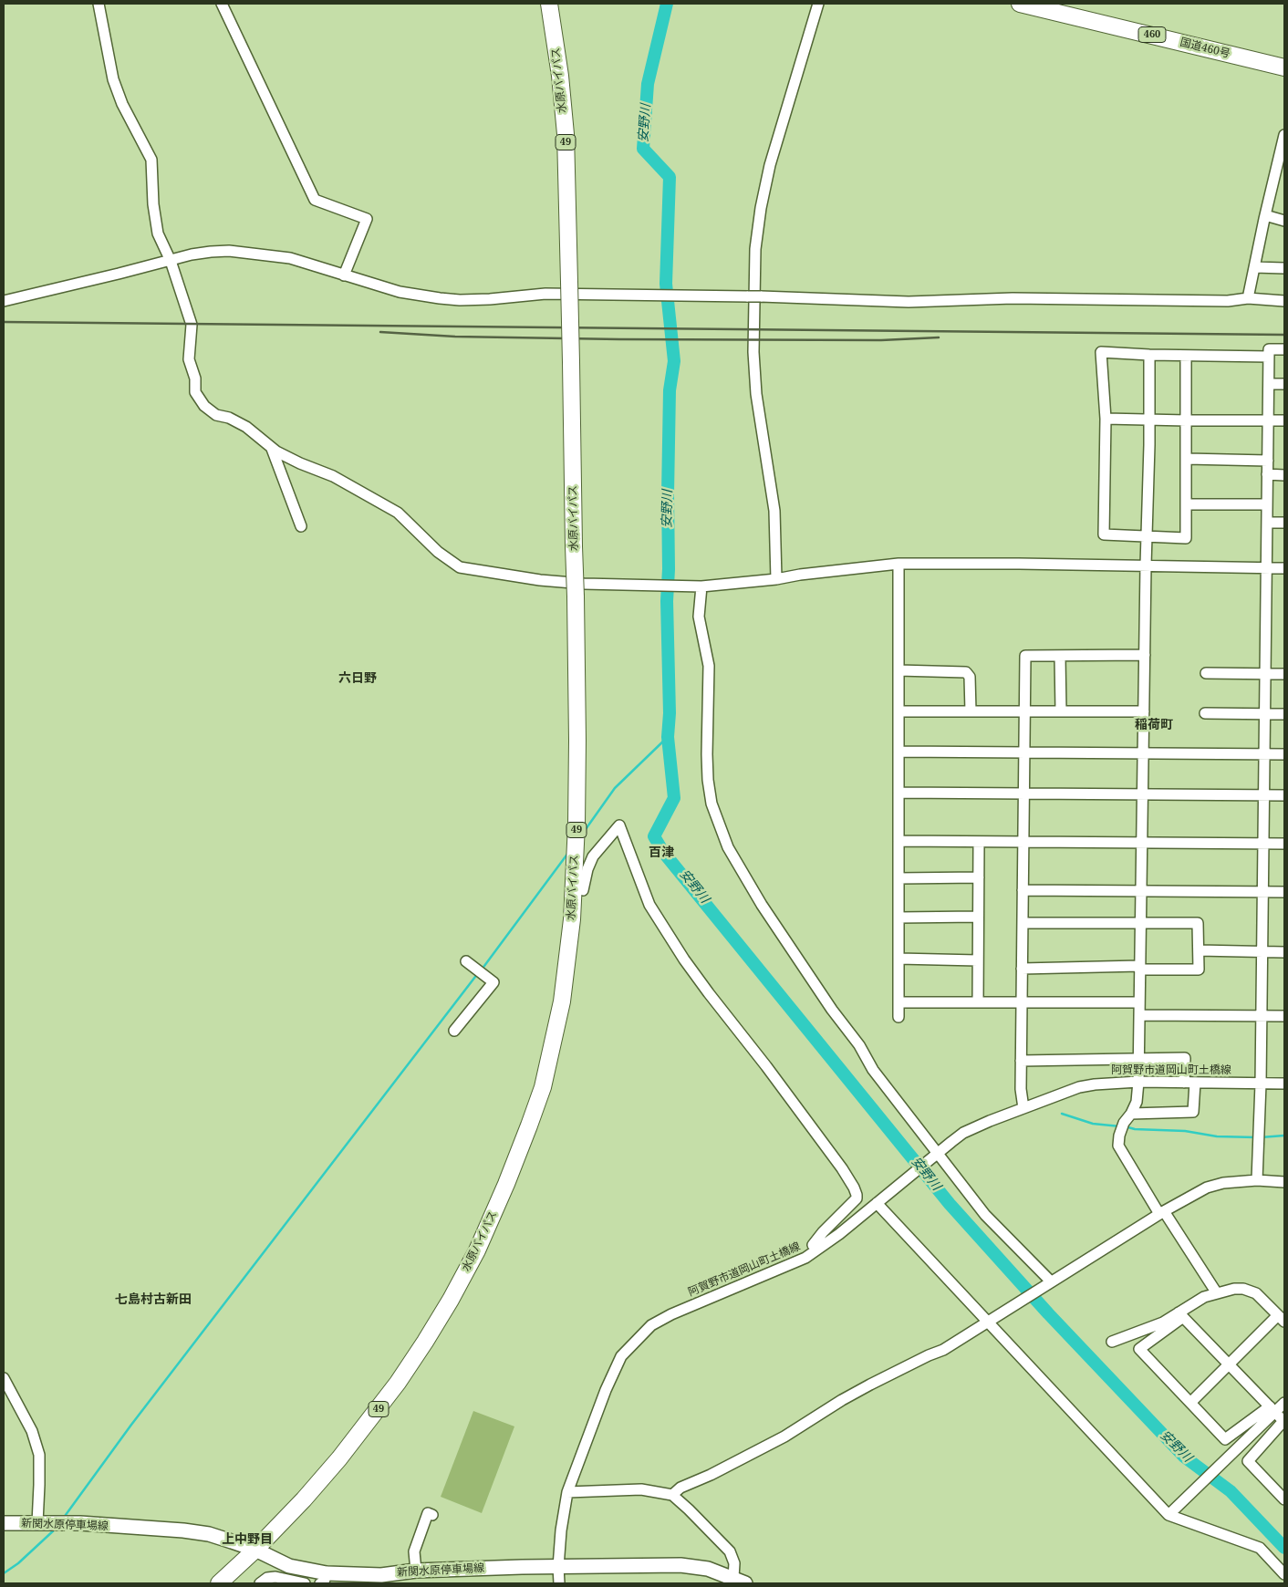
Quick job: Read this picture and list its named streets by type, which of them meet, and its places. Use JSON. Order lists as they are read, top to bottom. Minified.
{"streets":{"highway":["460","国道460号","水原バイパス","49"],"main road":["新関水原停車場線"],"street":["阿賀野市道岡山町土橋線"]},"crossings":[["水原バイパス","新関水原停車場線"],["阿賀野市道岡山町土橋線","新関水原停車場線"]],"districts":["六日野","稲荷町","百津","七島村古新田","上中野目"],"water":["安野川"]}
